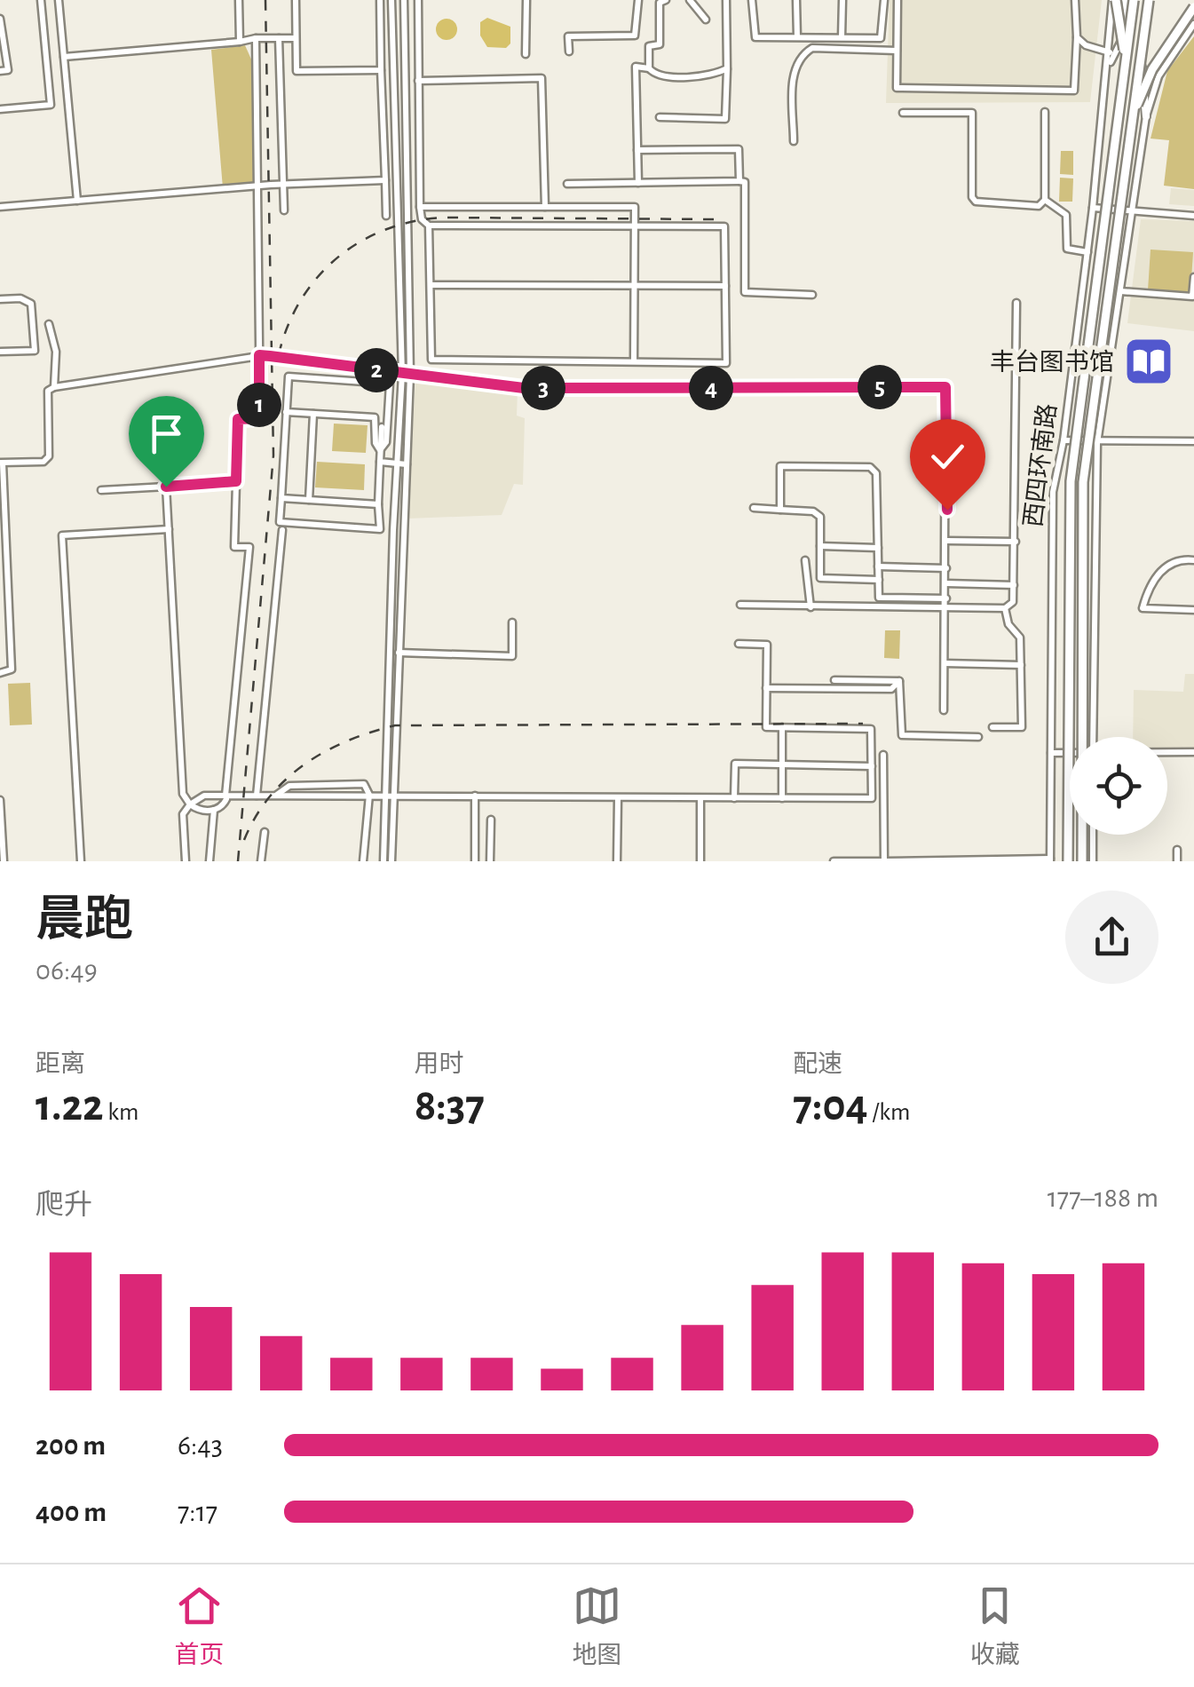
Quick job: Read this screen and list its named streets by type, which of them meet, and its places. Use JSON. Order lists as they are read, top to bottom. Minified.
{"streets":{"highway":["西四环南路"]},"places":{"library":["丰台图书馆"]},"page":{"pins":["2","5","3","4","1"],"heading":["晨跑","06:49"],"stats":[["距离","1.22 km"],["用时","8:37"],["配速","7:04 /km"]],"chart":["爬升","177–188 m"],"list":[{"name":"200 m","note":"6:43"},{"name":"400 m","note":"7:17"}],"tabs":["首页","地图","收藏"]}}
